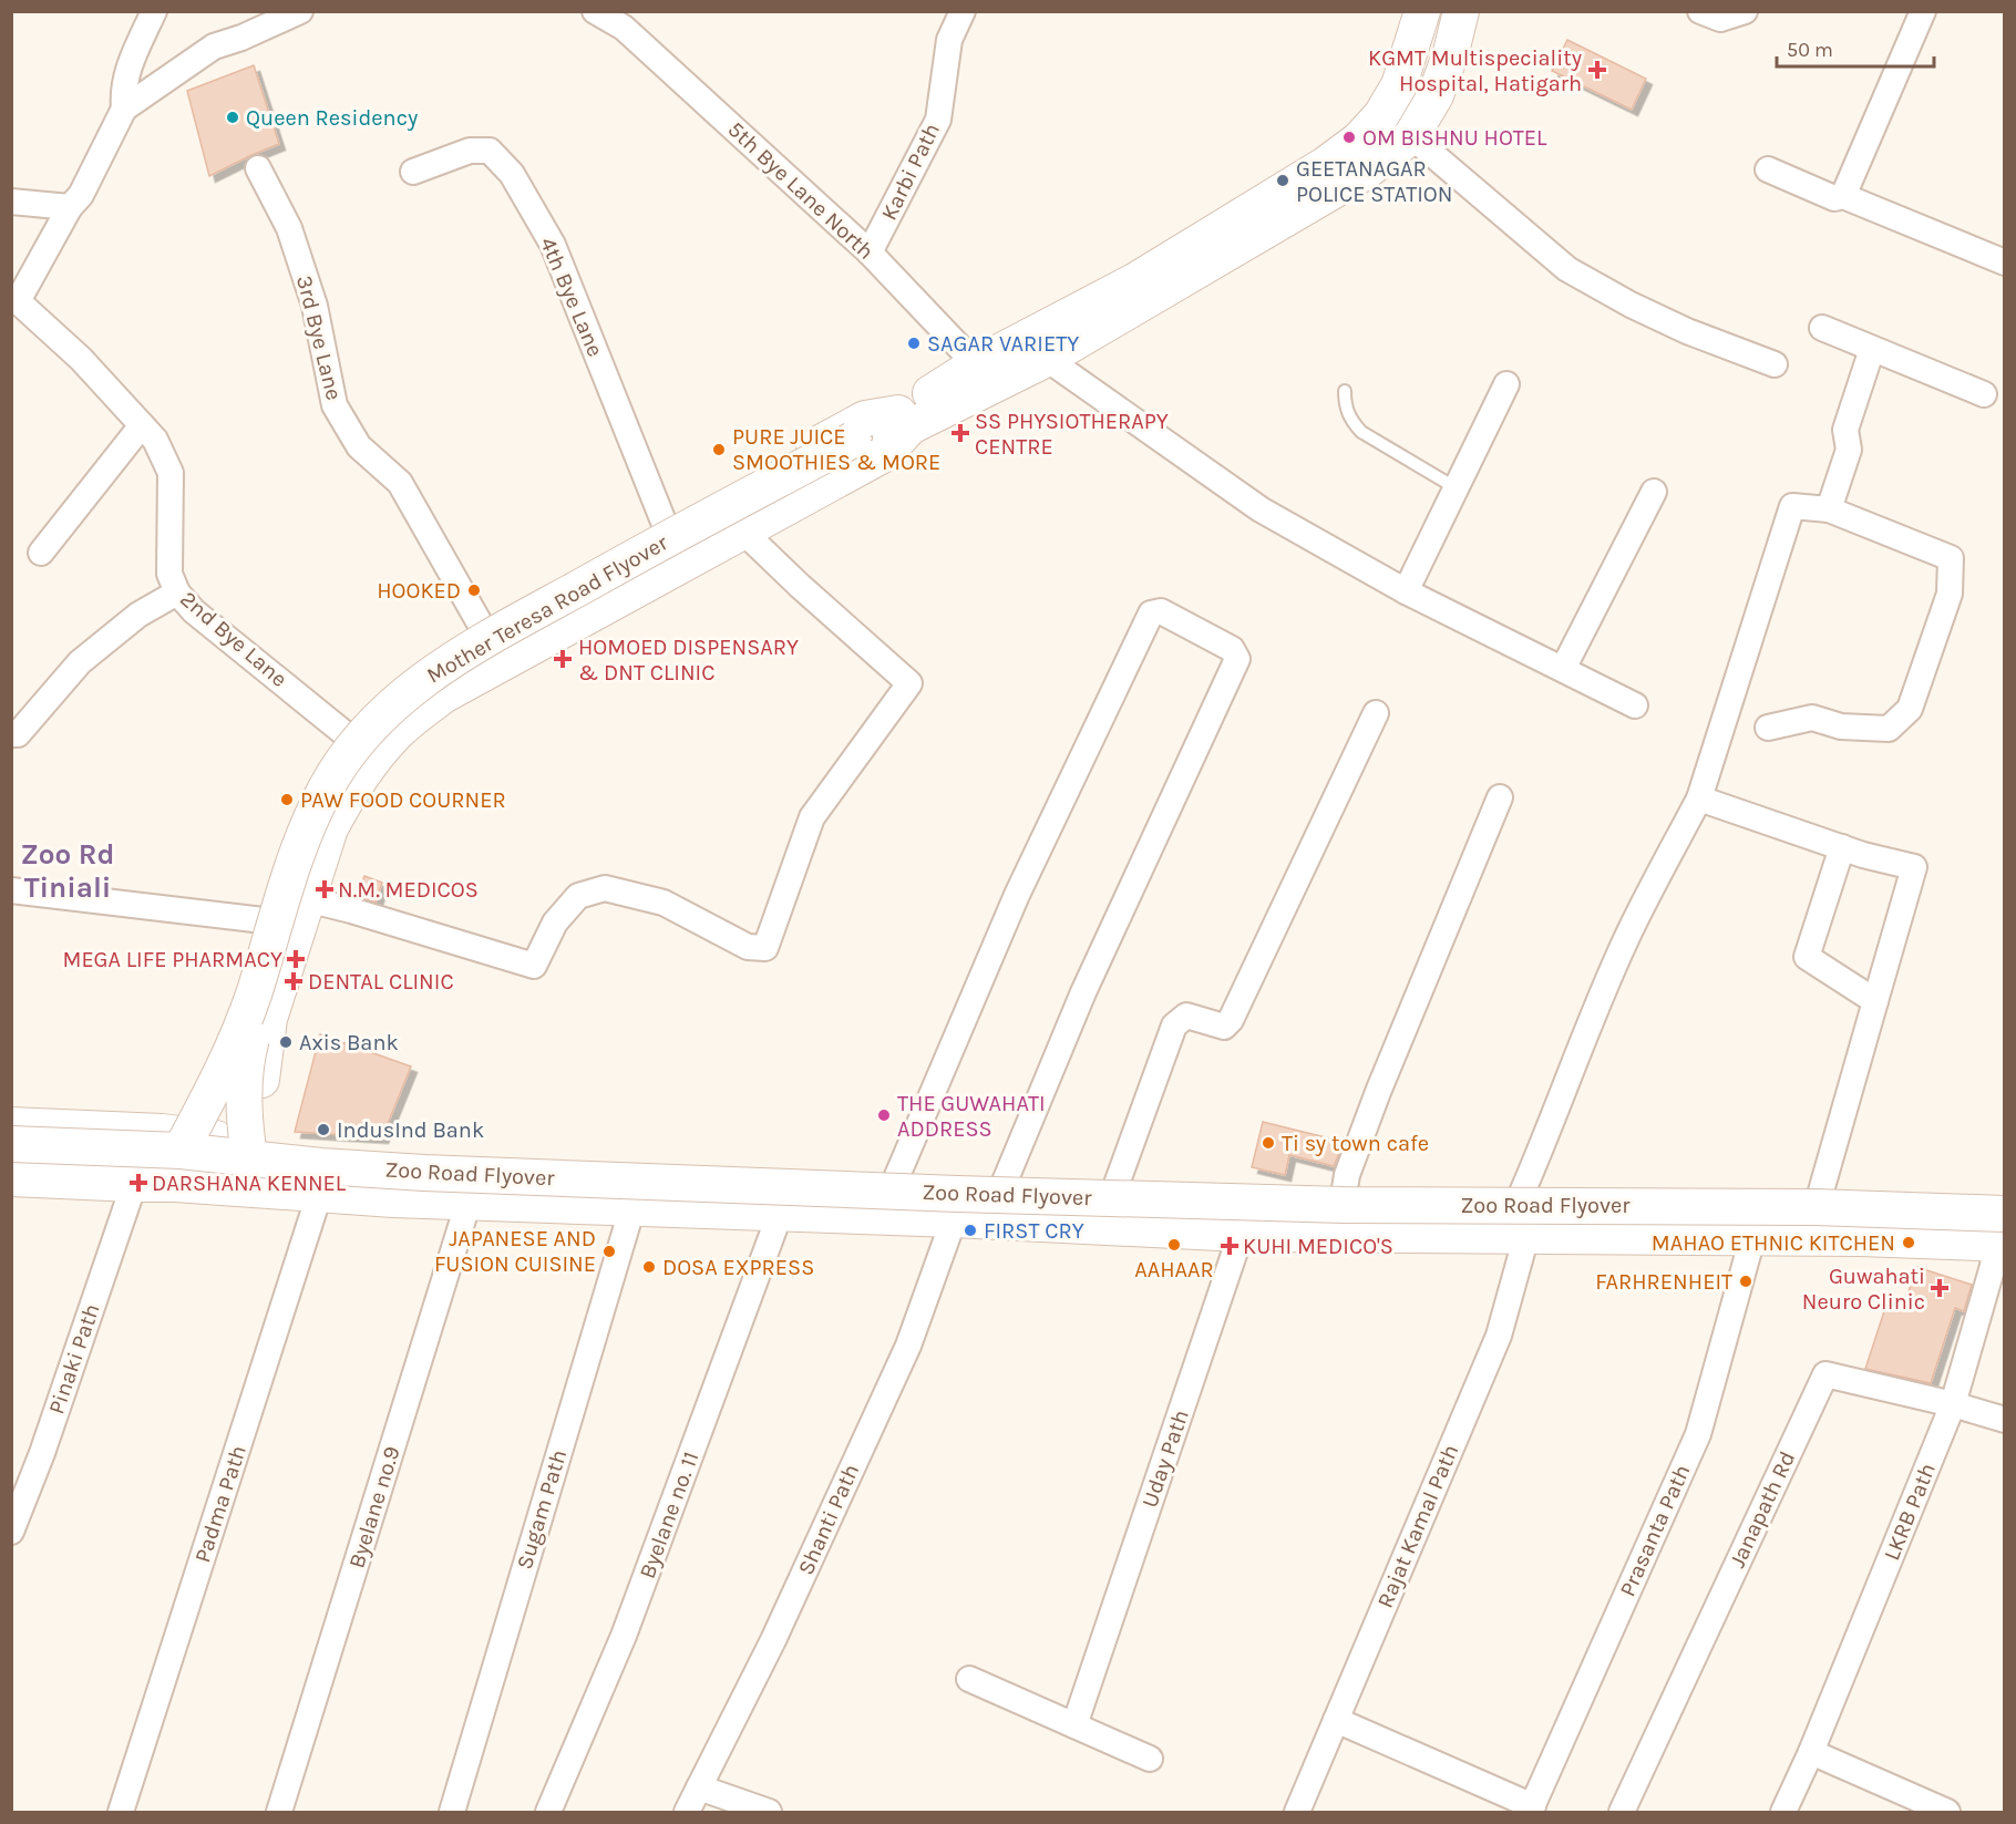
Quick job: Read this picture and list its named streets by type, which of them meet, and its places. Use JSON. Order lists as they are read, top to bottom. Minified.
{"streets":{"main road":["Mother Teresa Road Flyover","Zoo Road Flyover"],"street":["Karbi Path","5th Bye Lane North","4th Bye Lane","3rd Bye Lane","2nd Bye Lane","Pinaki Path","Uday Path","Padma Path","Byelane no.9","Sugam Path","Janapath Rd","LKRB Path","Byelane no. 11","Shanti Path","Rajat Kamal Path","Prasanta Path"]},"crossings":[["Karbi Path","5th Bye Lane North"],["Mother Teresa Road Flyover","Zoo Road Flyover"],["Zoo Road Flyover","LKRB Path"],["Janapath Rd","LKRB Path"]],"districts":["Zoo Rd Tiniali"],"places":{"health":["KGMT Multispeciality Hospital, Hatigarh","SS PHYSIOTHERAPY CENTRE","HOMOED DISPENSARY & DNT CLINIC","N.M. MEDICOS","MEGA LIFE PHARMACY","DENTAL CLINIC","DARSHANA KENNEL","KUHI MEDICO'S","Guwahati Neuro Clinic"],"other":["Queen Residency","OM BISHNU HOTEL","GEETANAGAR POLICE STATION","SAGAR VARIETY","PURE JUICE SMOOTHIES & MORE","HOOKED","PAW FOOD COURNER","Axis Bank","THE GUWAHATI ADDRESS","IndusInd Bank","Ti sy town cafe","FIRST CRY","MAHAO ETHNIC KITCHEN","AAHAAR","JAPANESE AND FUSION CUISINE","DOSA EXPRESS","FARHRENHEIT"]},"scale_bar":"50 m"}
